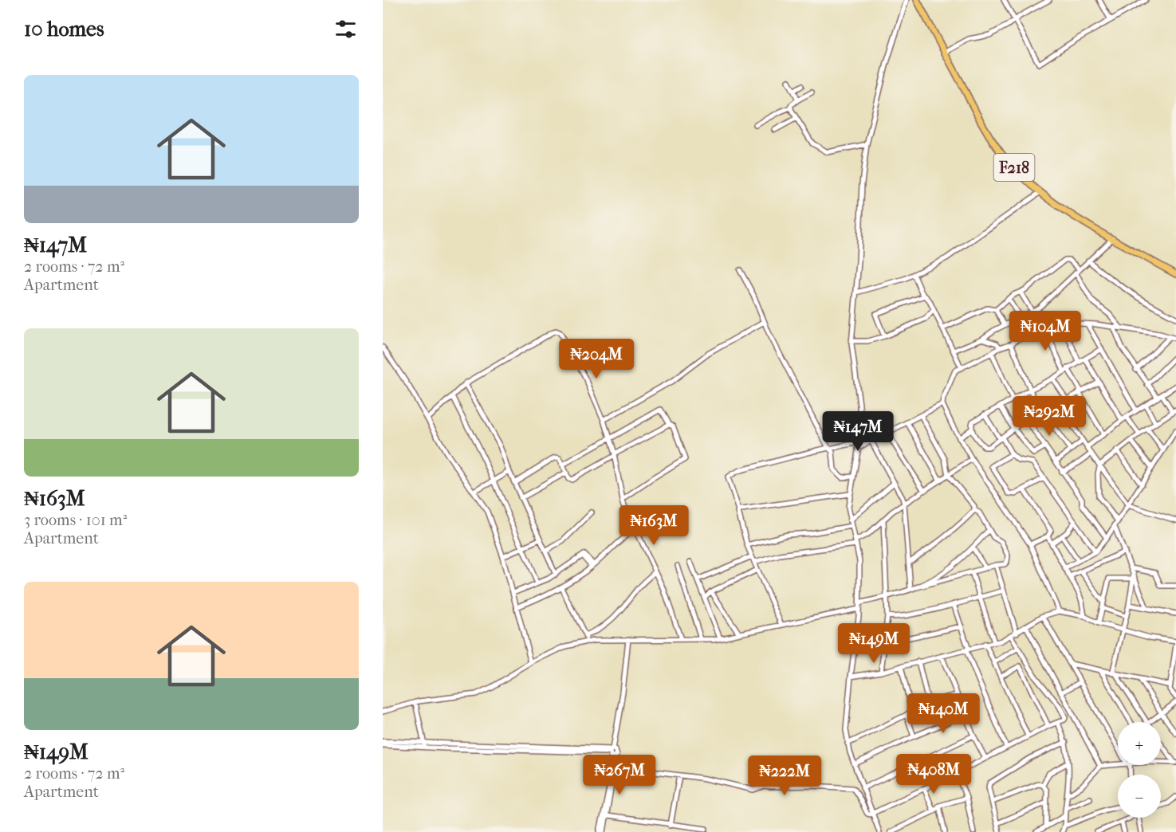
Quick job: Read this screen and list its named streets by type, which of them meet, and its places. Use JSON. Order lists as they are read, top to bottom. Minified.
{"streets":{"main road":["F218"]},"page":{"heading":"10 homes","list":[{"name":"₦147M","note":"2 rooms · 72 m² · Apartment"},{"name":"₦163M","note":"3 rooms · 101 m² · Apartment"},{"name":"₦149M","note":"2 rooms · 72 m² · Apartment"}],"price":["₦104M","₦204M","₦292M","₦147M","₦163M","₦149M","₦140M","₦408M","₦267M","₦222M"],"map_buttons":["+","−"]}}
